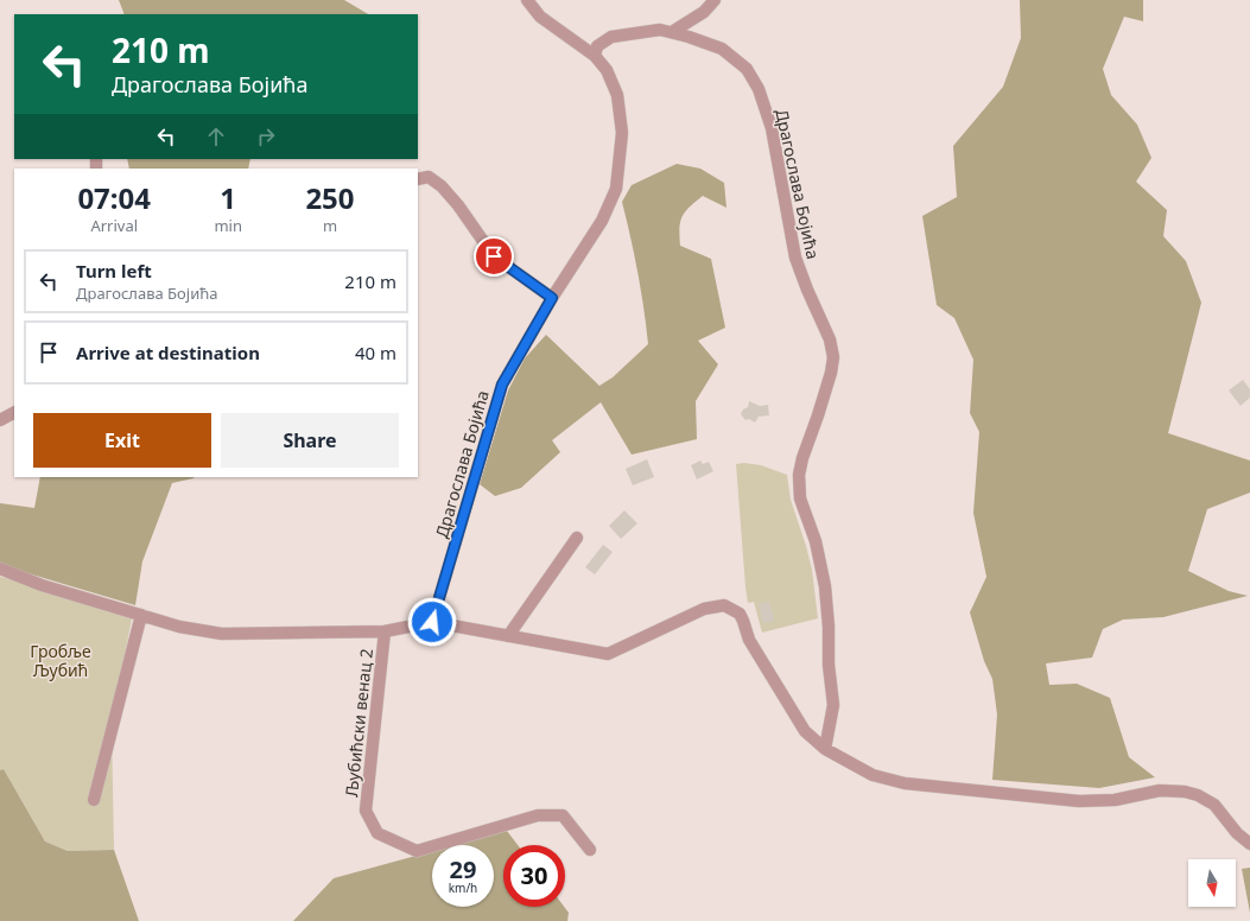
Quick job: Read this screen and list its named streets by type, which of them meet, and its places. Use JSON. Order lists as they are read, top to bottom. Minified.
{"streets":{"street":["Драгослава Бојића","Љубићски венац 2"]},"crossings":[["Драгослава Бојића","Љубићски венац 2"]],"parks":["Гробље Љубић"],"north":"bottom","page":{"turn":["210 m","Драгослава Бојића"],"eta":["07:04","Arrival","1","min","250","m"],"list":[{"name":"Turn left","note":"Драгослава Бојића","value":"210 m"},{"name":"Arrive at destination","value":"40 m"}],"buttons":["Exit","Share"],"speed":"29 km/h","limit":"30"}}
